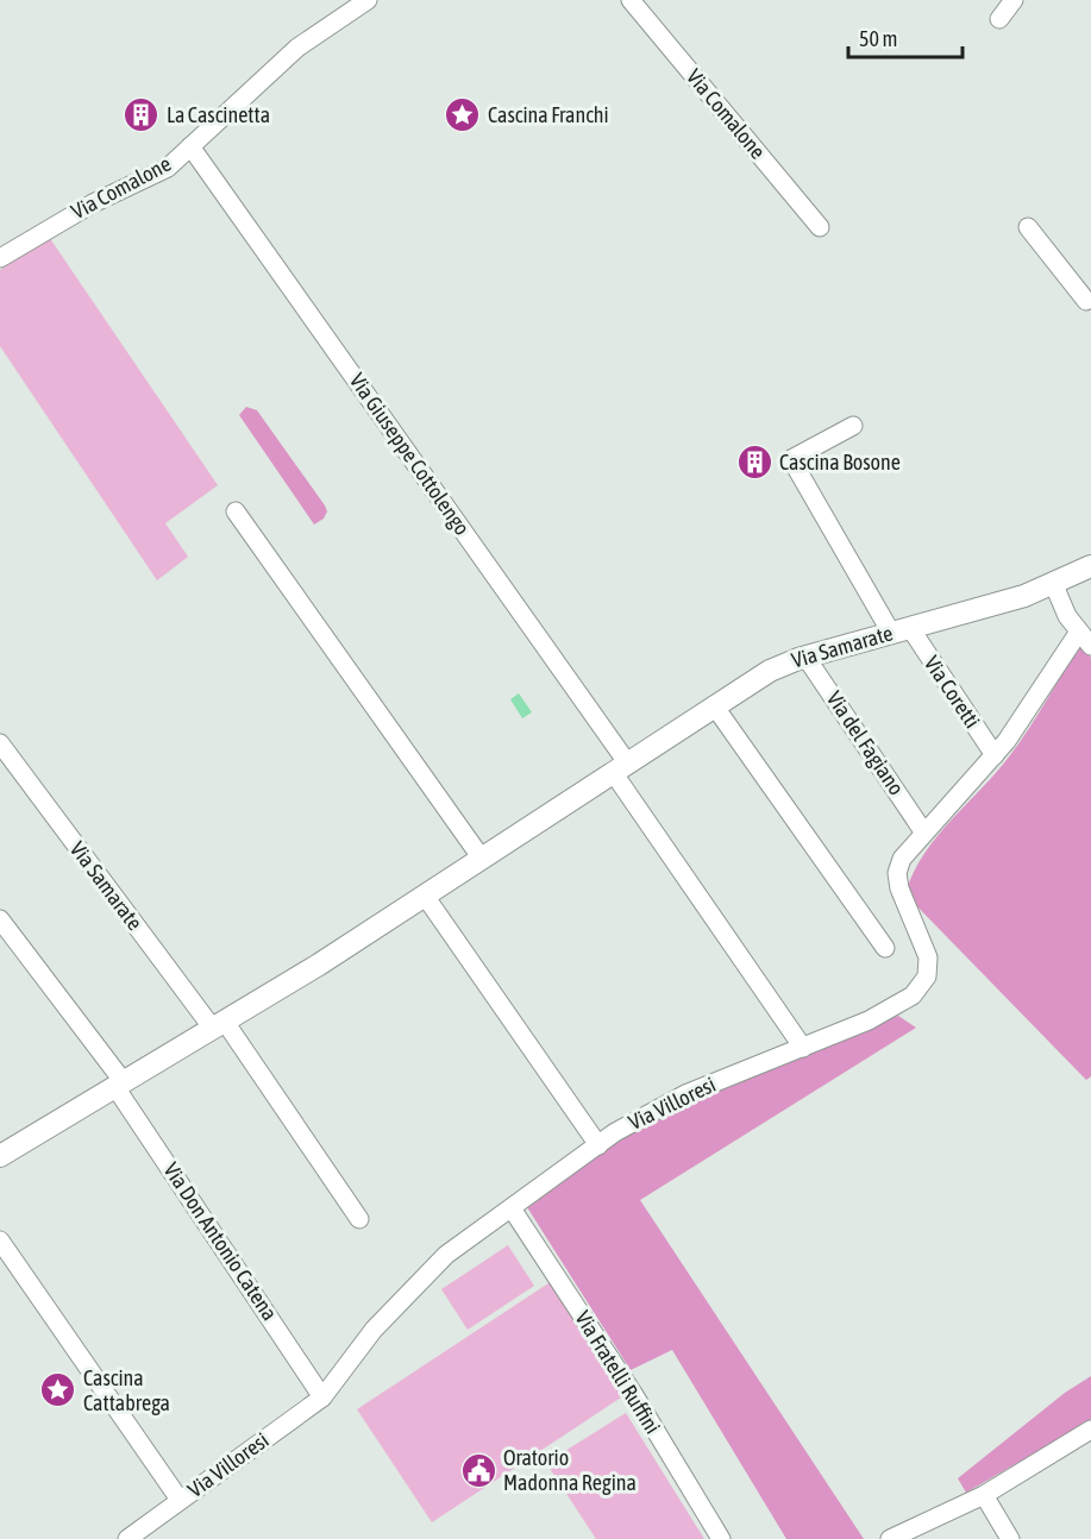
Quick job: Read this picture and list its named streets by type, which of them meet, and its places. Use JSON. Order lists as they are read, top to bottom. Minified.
{"streets":{"street":["Via Comalone","Via Giuseppe Cottolengo","Via Samarate","Via Coretti","Via del Fagiano","Via Villoresi","Via Don Antonio Catena","Via Fratelli Ruffini"]},"crossings":[["Via Comalone","Via Giuseppe Cottolengo"],["Via Giuseppe Cottolengo","Via Samarate"],["Via Samarate","Via Coretti"],["Via Samarate","Via del Fagiano"],["Via Samarate","Via Don Antonio Catena"],["Via Coretti","Via Villoresi"],["Via del Fagiano","Via Villoresi"],["Via Villoresi","Via Don Antonio Catena"],["Via Villoresi","Via Fratelli Ruffini"]],"places":{"building":["La Cascinetta","Cascina Bosone"],"place":["Cascina Franchi","Cascina Cattabrega"],"public building":["Oratorio Madonna Regina"]},"scale_bar":"50 m"}
